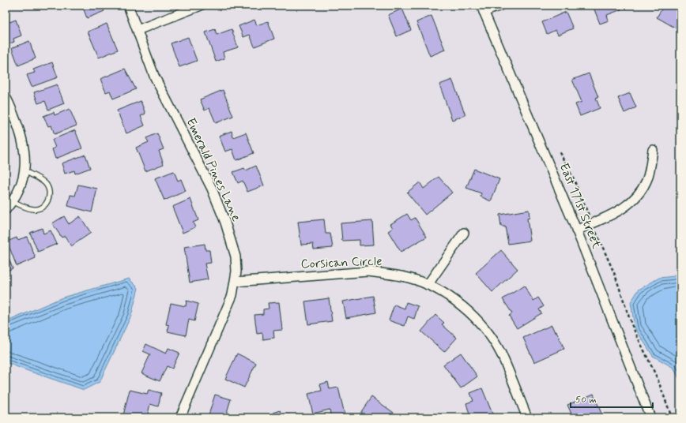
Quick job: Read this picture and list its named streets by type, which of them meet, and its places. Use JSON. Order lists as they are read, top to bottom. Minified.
{"streets":{"street":["Emerald Pines Lane","East 171st Street","Corsican Circle"]},"crossings":[["Emerald Pines Lane","Corsican Circle"]],"scale_bar":"50 m"}
